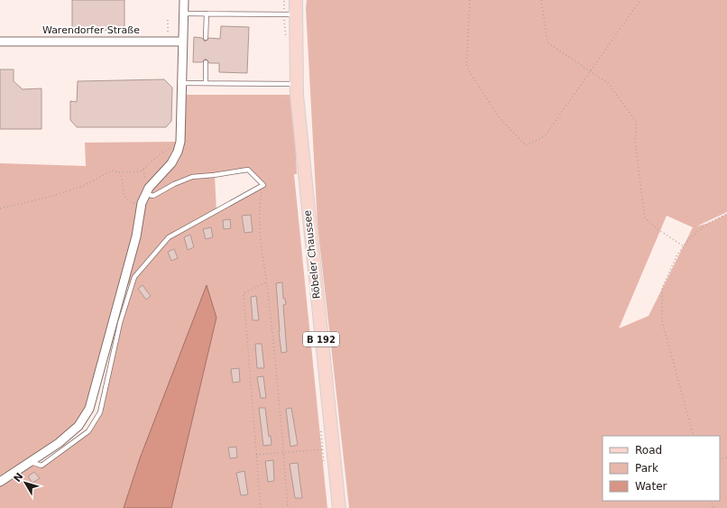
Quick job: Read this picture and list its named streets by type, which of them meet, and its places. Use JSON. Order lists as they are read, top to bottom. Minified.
{"streets":{"main road":["Röbeler Chaussee","B 192"],"street":["Warendorfer Straße"]},"legend":["Road","Park","Water"],"north":"top left"}
